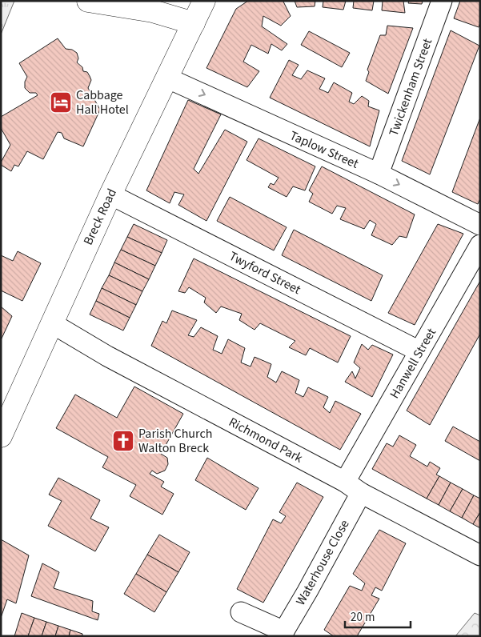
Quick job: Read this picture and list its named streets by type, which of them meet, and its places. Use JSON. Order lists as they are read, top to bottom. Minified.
{"streets":{"main road":["Breck Road"],"street":["Twickenham Street","Taplow Street","Twyford Street","Hanwell Street","Richmond Park","Waterhouse Close"]},"crossings":[["Twickenham Street","Taplow Street"],["Taplow Street","Breck Road"],["Breck Road","Twyford Street"],["Breck Road","Richmond Park"],["Twyford Street","Hanwell Street"],["Hanwell Street","Richmond Park"],["Richmond Park","Waterhouse Close"]],"one_way":["Taplow Street"],"places":{"hotel":["Cabbage Hall Hotel"],"church":["Parish Church Walton Breck"]},"scale_bar":"20 m"}
